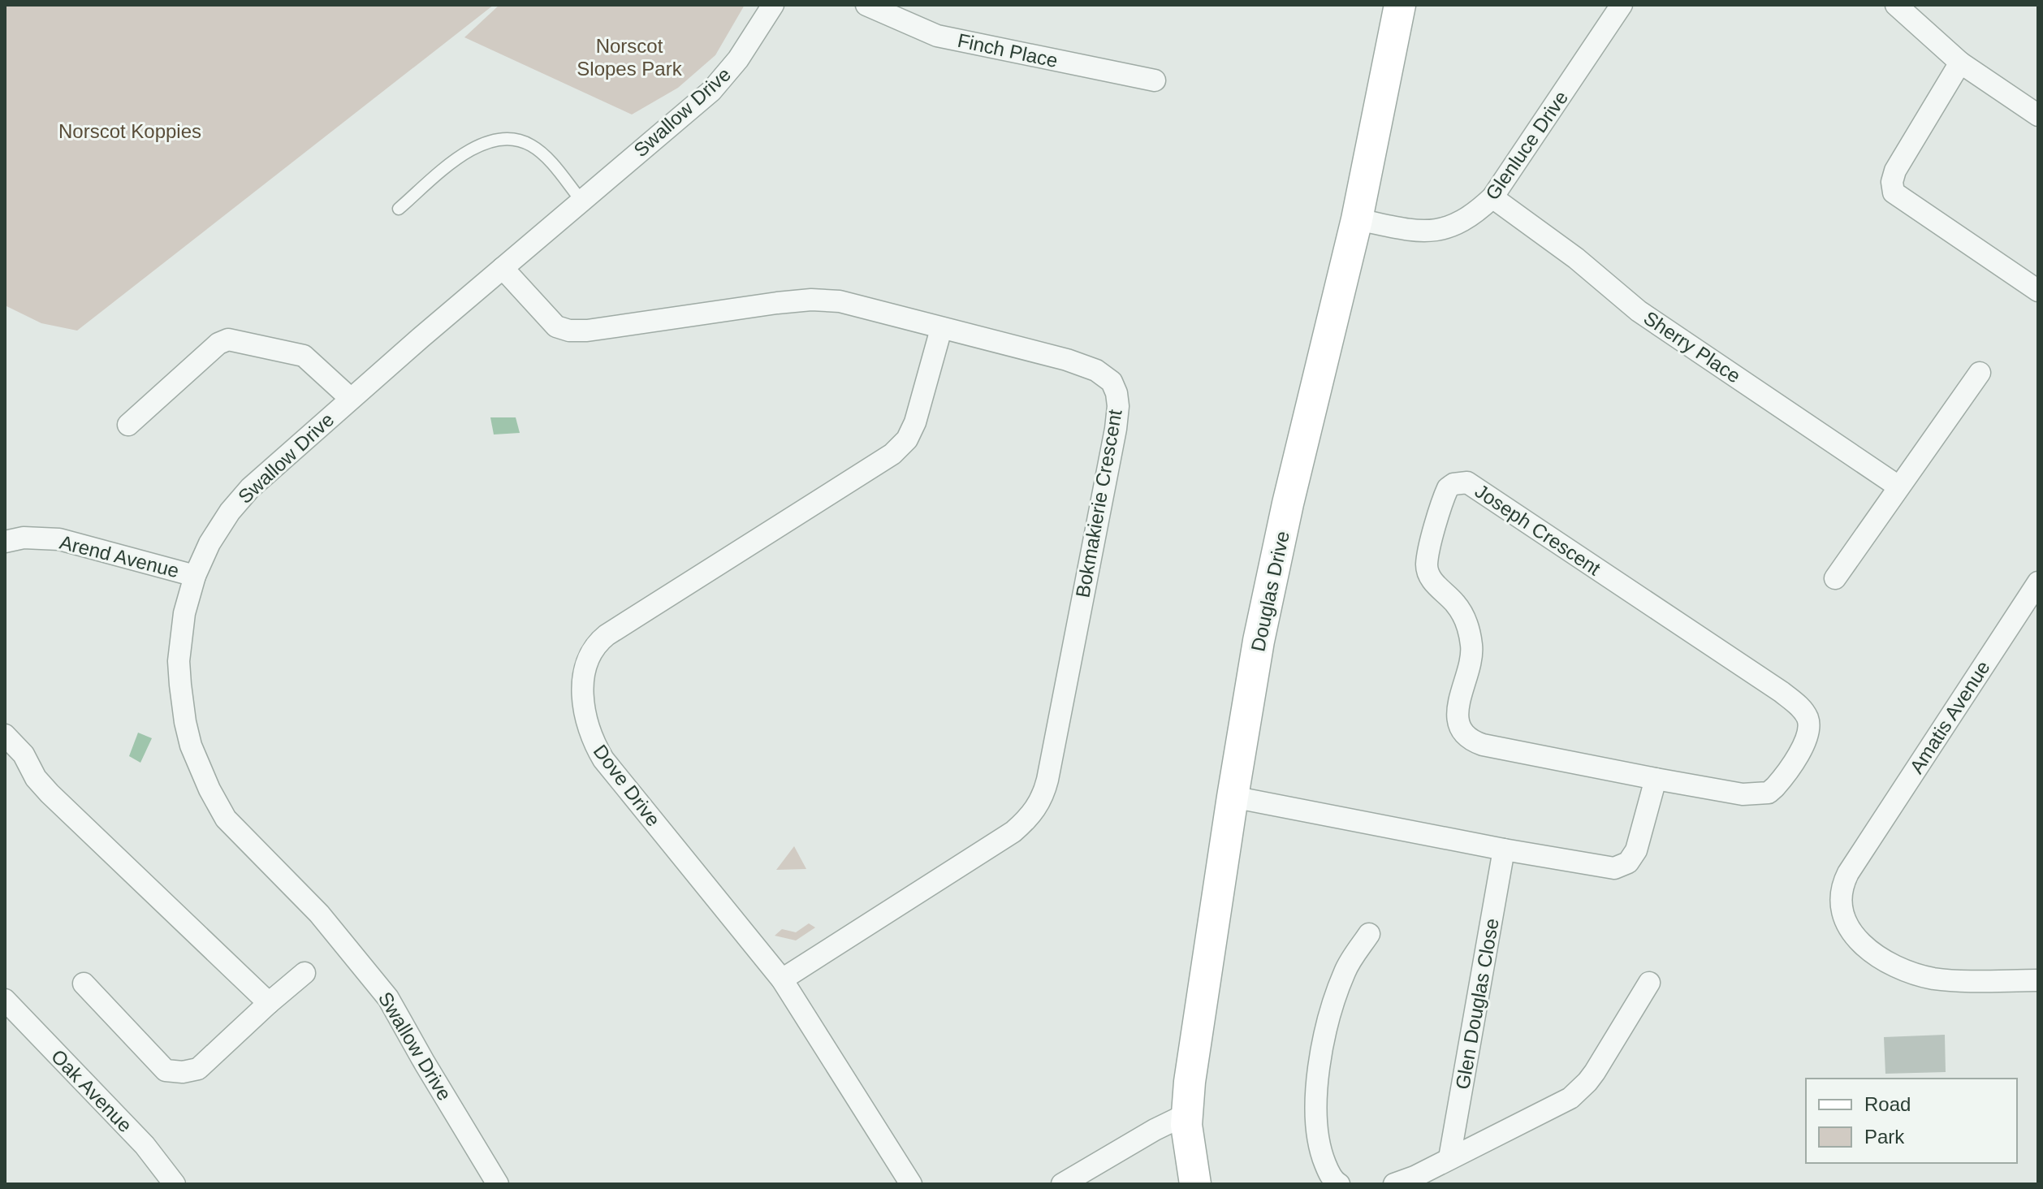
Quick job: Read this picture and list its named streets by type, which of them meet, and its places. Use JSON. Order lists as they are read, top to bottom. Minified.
{"streets":{"street":["Finch Place","Swallow Drive","Glenluce Drive","Sherry Place","Bokmakierie Crescent","Joseph Crescent","Arend Avenue","Douglas Drive","Amatis Avenue","Dove Drive","Glen Douglas Close","Oak Avenue"]},"crossings":[["Swallow Drive","Bokmakierie Crescent"],["Swallow Drive","Arend Avenue"],["Glenluce Drive","Sherry Place"],["Glenluce Drive","Douglas Drive"],["Bokmakierie Crescent","Dove Drive"]],"parks":["Norscot Slopes Park","Norscot Koppies"],"legend":["Road","Park"]}
